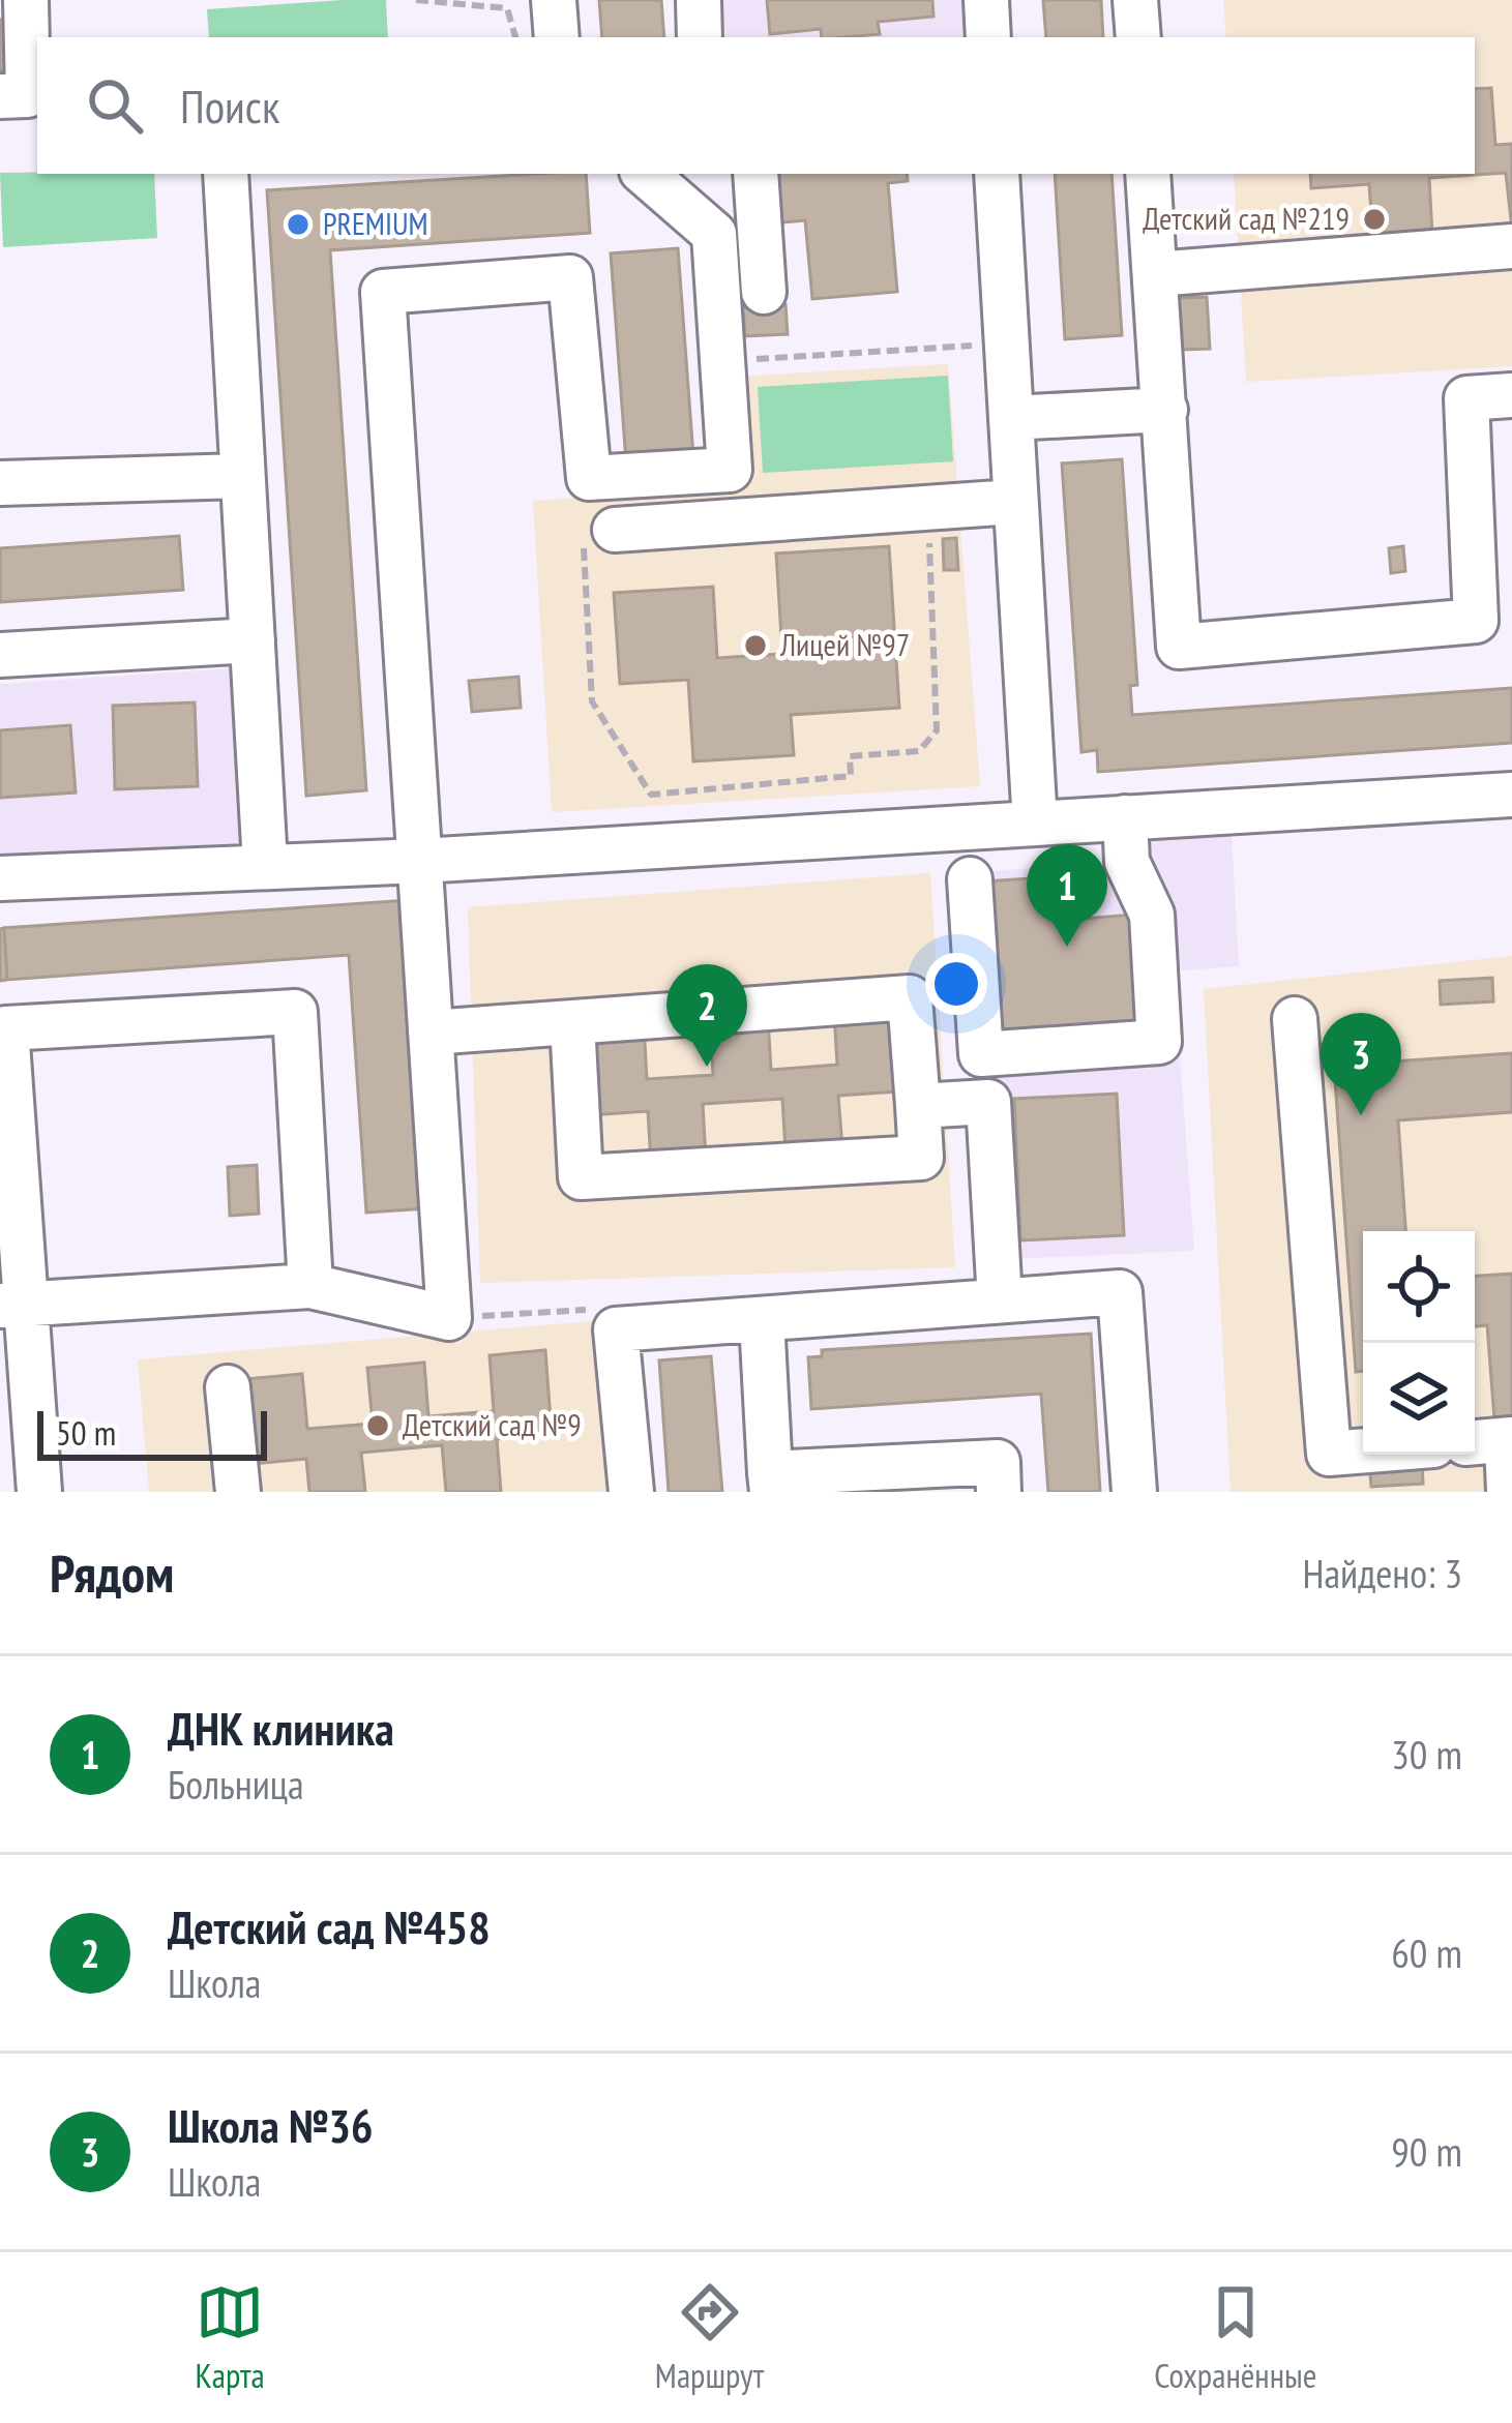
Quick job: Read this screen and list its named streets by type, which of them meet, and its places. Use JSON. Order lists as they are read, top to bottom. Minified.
{"places":["Детский сад №219","PREMIUM","Лицей №97","Детский сад №9"],"scale_bar":"50 m","page":{"search":"Поиск","pins":["1","2","3"],"scale":"50 m","heading":["Рядом","Найдено: 3"],"list":[{"mark":"1","name":"ДНК клиника","note":"Больница","value":"30 m"},{"mark":"2","name":"Детский сад №458","note":"Школа","value":"60 m"},{"mark":"3","name":"Школа №36","note":"Школа","value":"90 m"}],"nav":["Карта","Маршрут","Сохранённые"]}}
